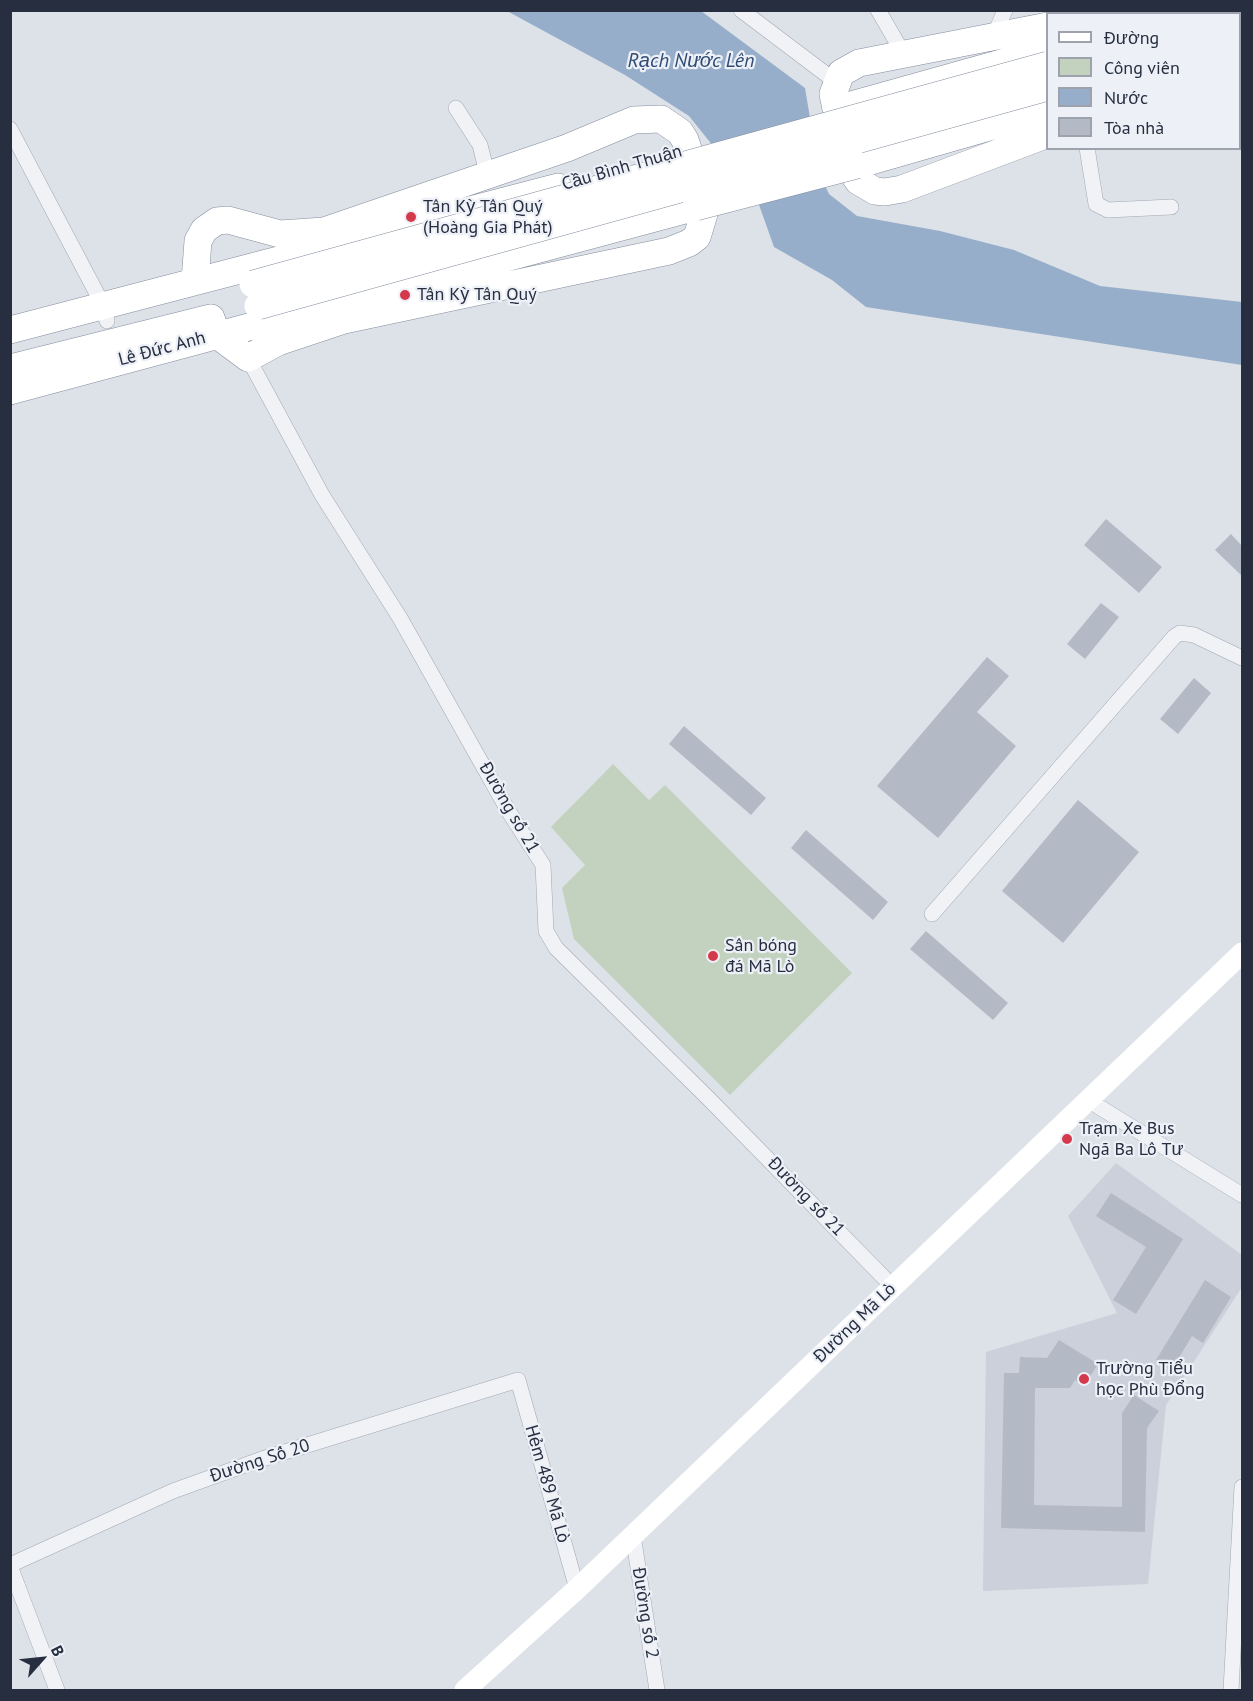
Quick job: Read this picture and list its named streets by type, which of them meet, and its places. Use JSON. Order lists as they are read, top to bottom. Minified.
{"streets":{"highway":["Cầu Bình Thuận","Lê Đức Anh"],"main road":["Đường Mã Lò"],"street":["Đường số 21","Đường Số 20","Hẻm 489 Mã Lò","Đường số 2"]},"crossings":[["Cầu Bình Thuận","Lê Đức Anh"],["Đường số 21","Đường Mã Lò"],["Đường Mã Lò","Hẻm 489 Mã Lò"],["Đường Mã Lò","Đường số 2"],["Đường Số 20","Hẻm 489 Mã Lò"]],"water":["Rạch Nước Lên"],"places":["Tân Kỳ Tân Quý (Hoàng Gia Phát)","Tân Kỳ Tân Quý","Sân bóng đá Mã Lò","Trạm Xe Bus Ngã Ba Lô Tư","Trường Tiểu học Phù Đổng"],"legend":["Đường","Công viên","Nước","Tòa nhà"],"north":"top right"}
